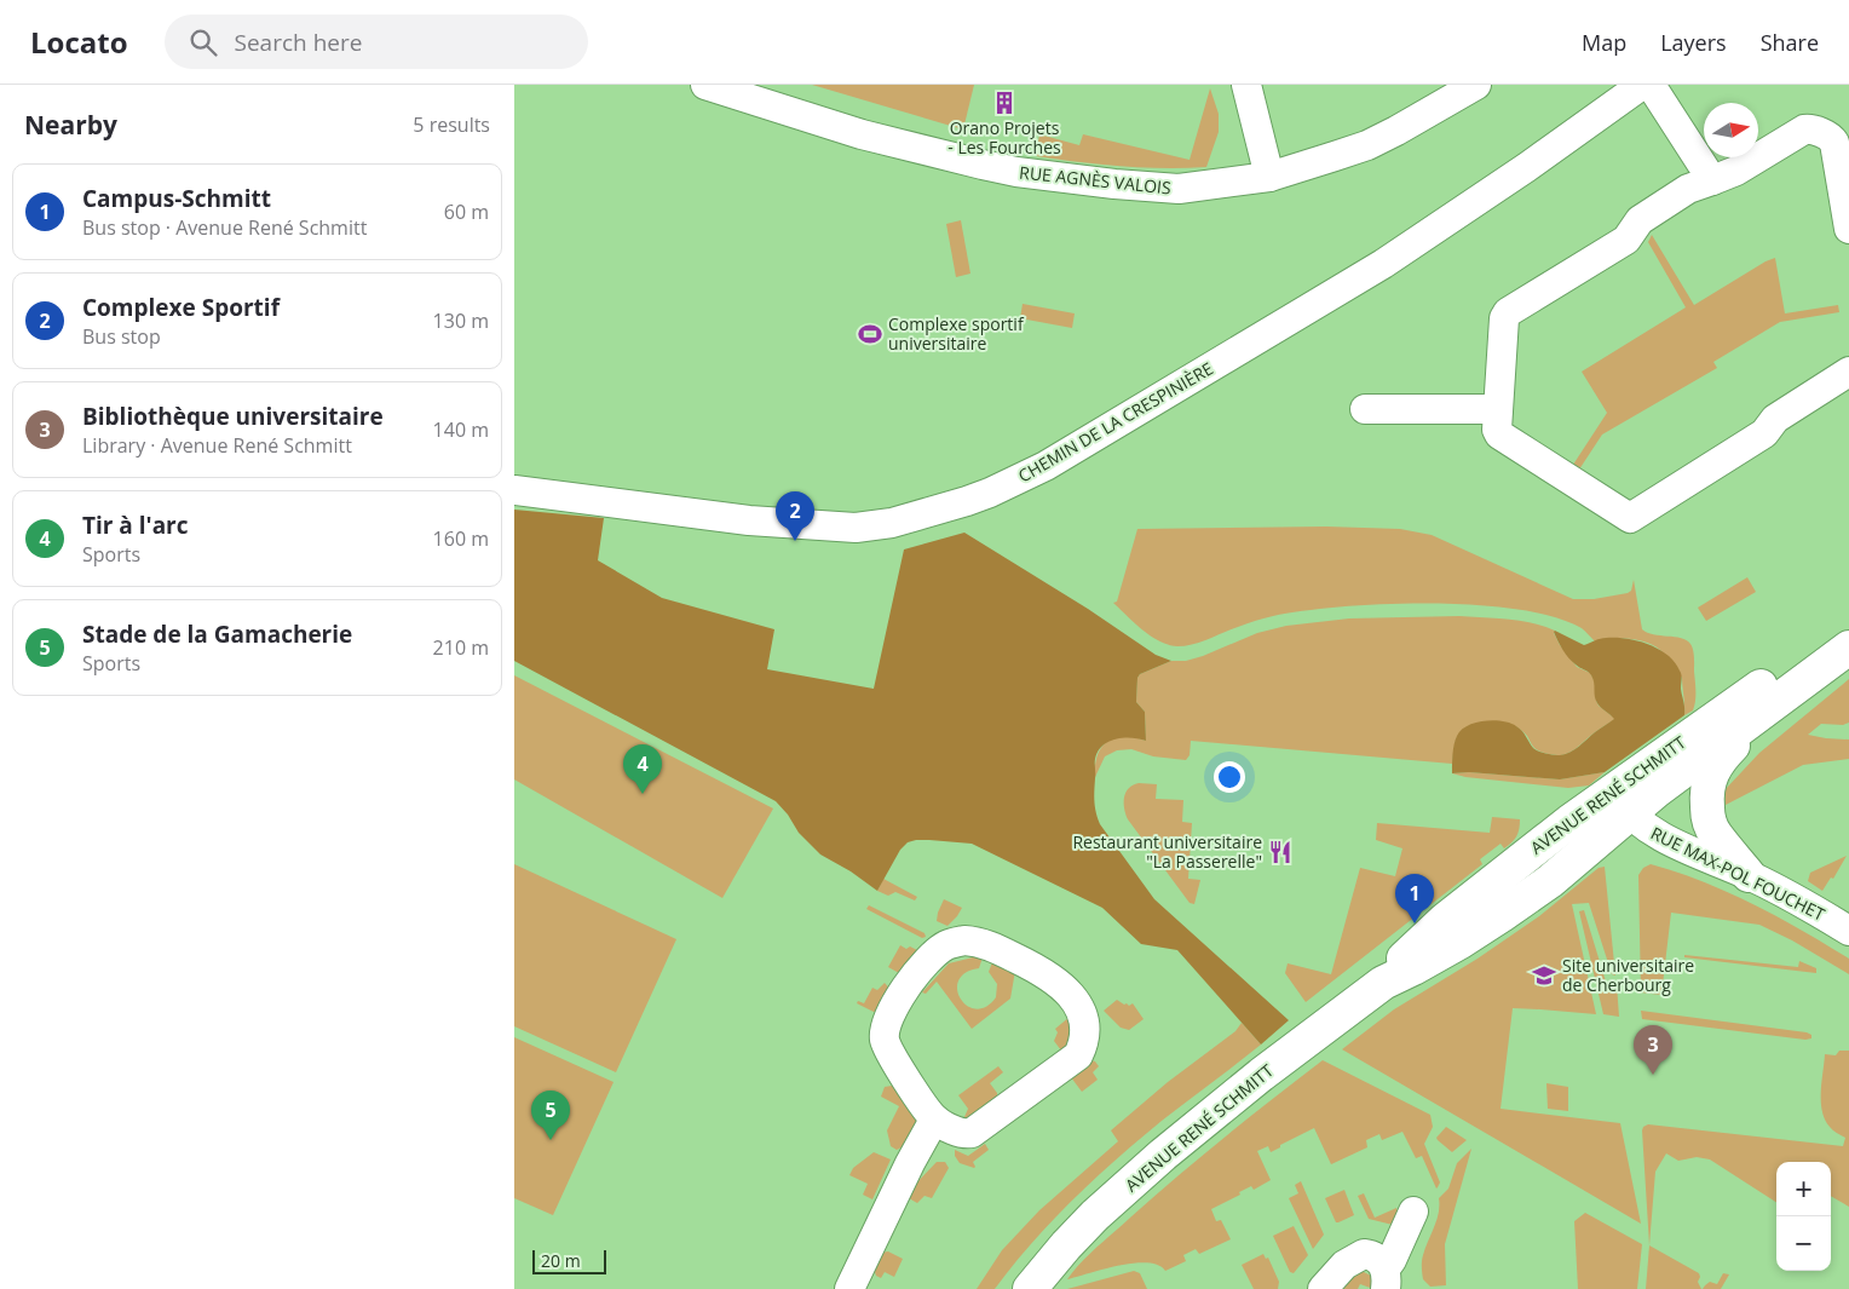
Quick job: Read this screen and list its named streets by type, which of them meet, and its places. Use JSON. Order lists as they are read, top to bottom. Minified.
{"streets":{"main road":["AVENUE RENÉ SCHMITT"],"street":["RUE AGNÈS VALOIS","CHEMIN DE LA CRESPINIÈRE","RUE MAX-POL FOUCHET"]},"crossings":[["AVENUE RENÉ SCHMITT","RUE MAX-POL FOUCHET"]],"places":{"building":["Orano Projets - Les Fourches"],"sports":["Complexe sportif universitaire"],"restaurant":["Restaurant universitaire \"La Passerelle\""],"school or university":["Site universitaire de Cherbourg"]},"scale_bar":"20 m","north":"right","page":{"header":"Locato","search":"Search here","nav":["Map","Layers","Share"],"heading":["Nearby","5 results"],"list":[{"mark":"1","name":"Campus-Schmitt","note":"Bus stop · Avenue René Schmitt","value":"60 m"},{"mark":"2","name":"Complexe Sportif","note":"Bus stop","value":"130 m"},{"mark":"3","name":"Bibliothèque universitaire","note":"Library · Avenue René Schmitt","value":"140 m"},{"mark":"4","name":"Tir à l'arc","note":"Sports","value":"160 m"},{"mark":"5","name":"Stade de la Gamacherie","note":"Sports","value":"210 m"}],"pins":["2","4","1","3","5"],"map_buttons":["+","−"],"scale":"20 m"}}
